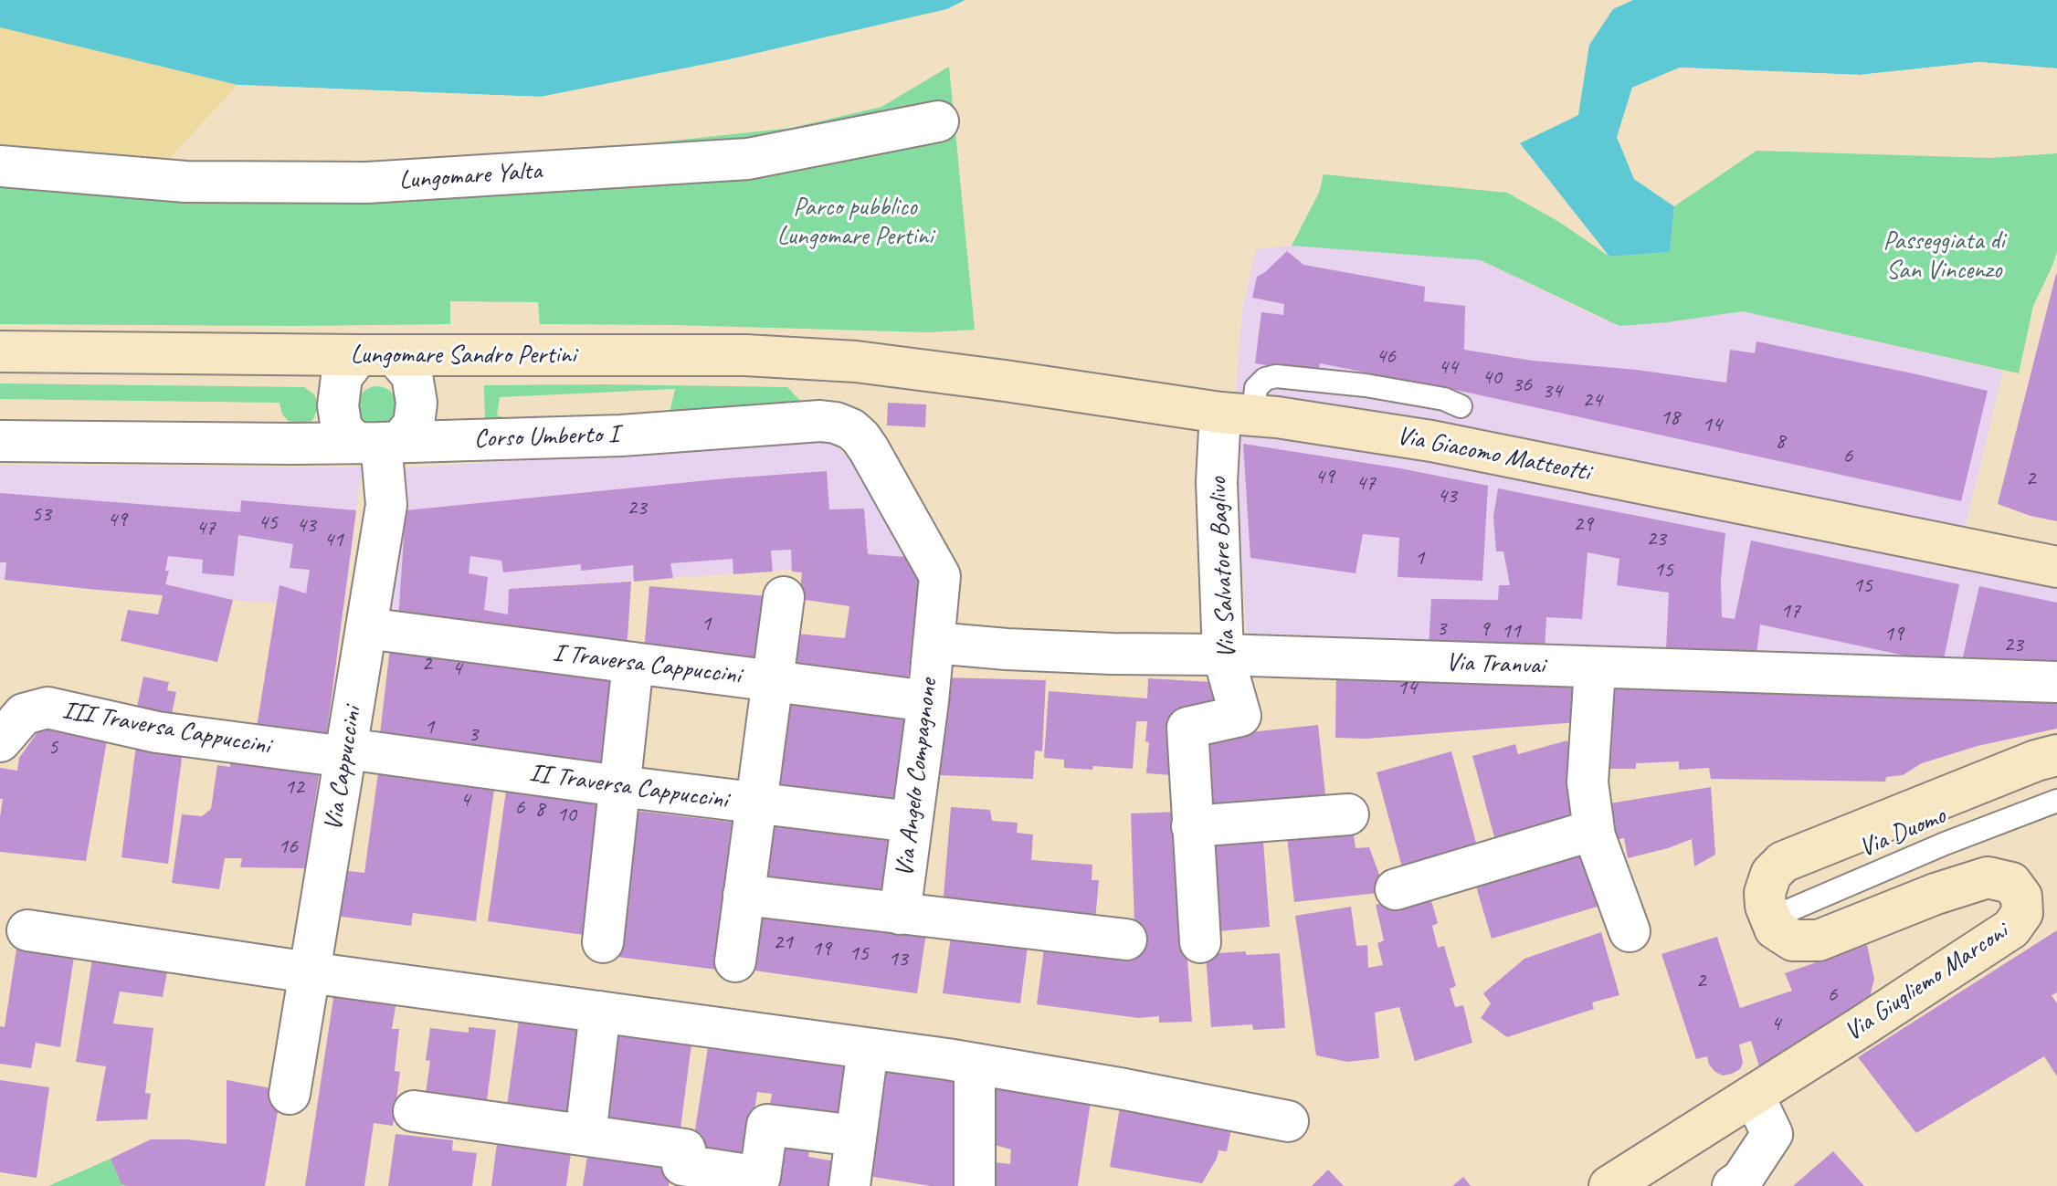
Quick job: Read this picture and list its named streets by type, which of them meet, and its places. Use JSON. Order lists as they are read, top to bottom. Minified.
{"streets":{"street":["Lungomare Yalta","Lungomare Sandro Pertini","Corso Umberto I","Via Giacomo Matteotti","Via Salvatore Baglivo","I Traversa Cappuccini","Via Tranvai","III Traversa Cappuccini","Via Cappuccini","Via Angelo Compagnone","II Traversa Cappuccini","Via Giugliemo Marconi"],"lane":["Via Duomo"]},"crossings":[["Lungomare Sandro Pertini","Corso Umberto I"],["Lungomare Sandro Pertini","Via Giacomo Matteotti"],["Lungomare Sandro Pertini","Via Cappuccini"],["Corso Umberto I","Via Tranvai"],["Corso Umberto I","Via Cappuccini"],["Corso Umberto I","Via Angelo Compagnone"],["Via Giacomo Matteotti","Via Salvatore Baglivo"],["Via Salvatore Baglivo","Via Tranvai"],["I Traversa Cappuccini","Via Cappuccini"],["I Traversa Cappuccini","Via Angelo Compagnone"],["Via Tranvai","Via Angelo Compagnone"],["III Traversa Cappuccini","Via Cappuccini"],["III Traversa Cappuccini","II Traversa Cappuccini"],["Via Cappuccini","II Traversa Cappuccini"],["Via Angelo Compagnone","II Traversa Cappuccini"],["Via Duomo","Via Giugliemo Marconi"]],"parks":["Parco pubblico Lungomare Pertini","Passeggiata di San Vincenzo"],"house_numbers":["46","44","40","36","34","24","18","14","8","6","49","2","47","43","23","53","49","45","29","43","47","23","41","1","15","15","17","1","3","9","11","19","23","2","4","14","1","3","5","12","4","6","8","10","16","21","19","15","13","2","6","4"]}
